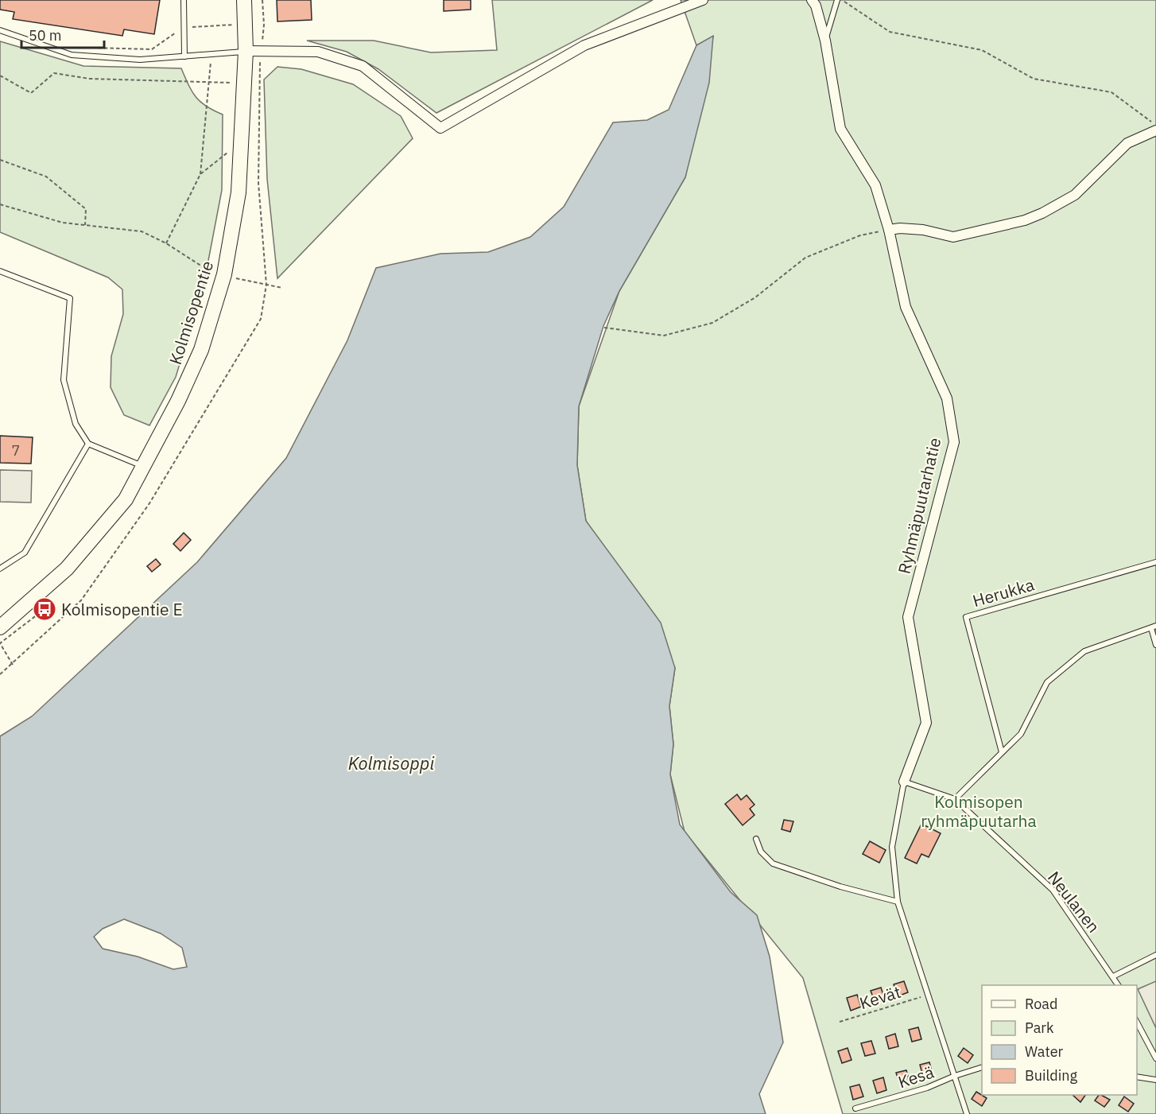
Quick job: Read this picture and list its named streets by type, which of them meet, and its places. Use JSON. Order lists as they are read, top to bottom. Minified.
{"streets":{"main road":["Kolmisopentie"],"street":["Ryhmäpuutarhatie"],"lane":["Herukka","Neulanen","Kesä"],"path":["Kevät"]},"crossings":[["Ryhmäpuutarhatie","Neulanen"]],"water":["Kolmisoppi"],"parks":["Kolmisopen ryhmäpuutarha"],"places":{"bus stop":["Kolmisopentie E"]},"house_numbers":["7"],"legend":["Road","Park","Water","Building"],"scale_bar":"50 m"}
